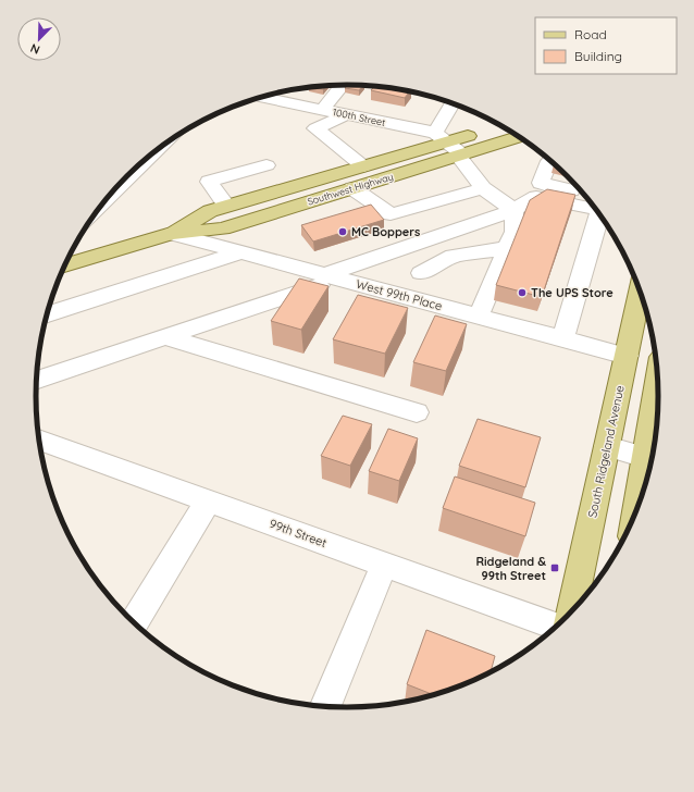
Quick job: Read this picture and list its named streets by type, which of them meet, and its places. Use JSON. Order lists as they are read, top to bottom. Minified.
{"streets":{"main road":["Southwest Highway","South Ridgeland Avenue"],"street":["100th Street","West 99th Place","99th Street"]},"crossings":[["100th Street","Southwest Highway"],["Southwest Highway","West 99th Place"],["West 99th Place","South Ridgeland Avenue"]],"places":{"other":["MC Boppers","The UPS Store"],"transit":["Ridgeland & 99th Street"]},"legend":["Road","Building"],"north":"bottom left"}
